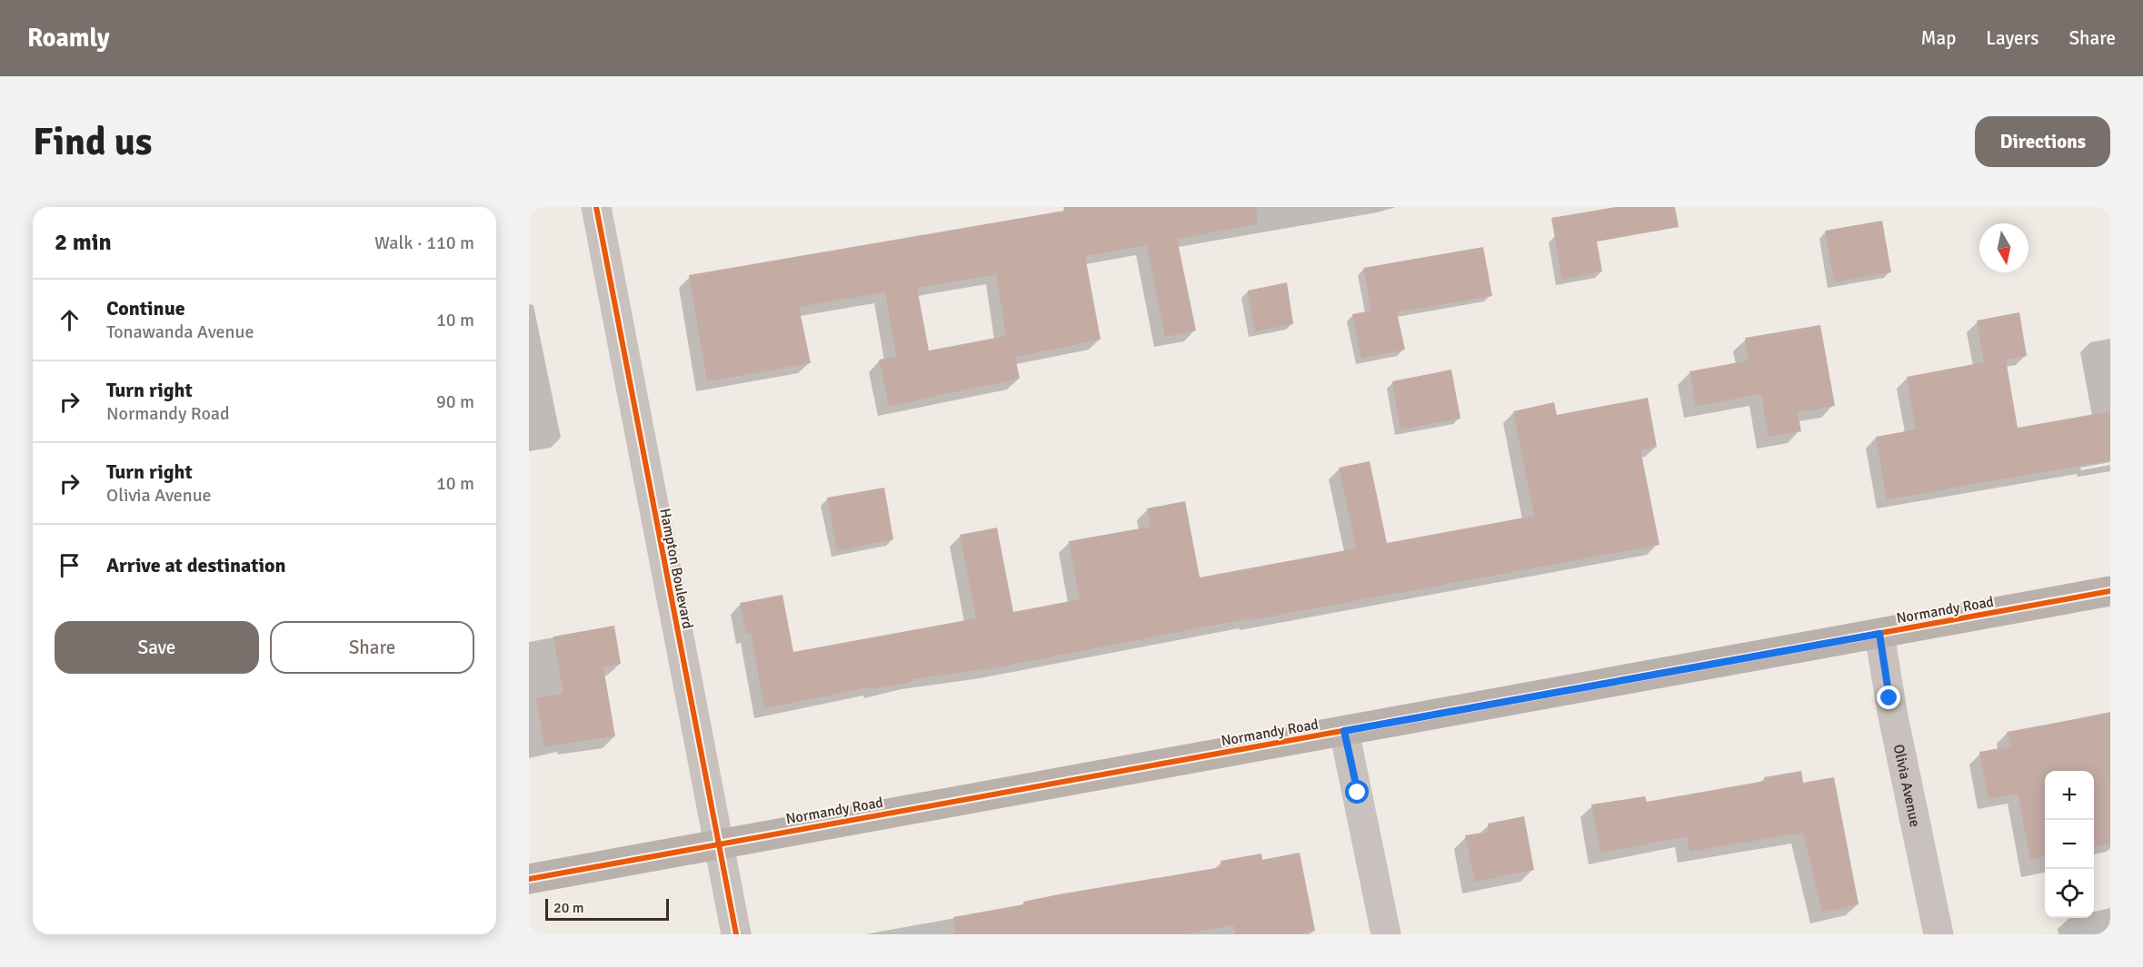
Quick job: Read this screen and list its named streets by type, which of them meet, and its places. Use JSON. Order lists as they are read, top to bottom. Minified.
{"streets":{"street":["Hampton Boulevard","Normandy Road","Olivia Avenue"]},"crossings":[["Hampton Boulevard","Normandy Road"],["Normandy Road","Olivia Avenue"]],"scale_bar":"20 m","north":"bottom","page":{"header":"Roamly","nav":["Map","Layers","Share"],"buttons":["Directions",["Save","Share"]],"title":"Find us","heading":["2 min","Walk · 110 m"],"list":[["Continue","Tonawanda Avenue","10 m"],["Turn right","Normandy Road","90 m"],["Turn right","Olivia Avenue","10 m"],"Arrive at destination"],"map_buttons":["+","−"],"scale":"20 m"}}
